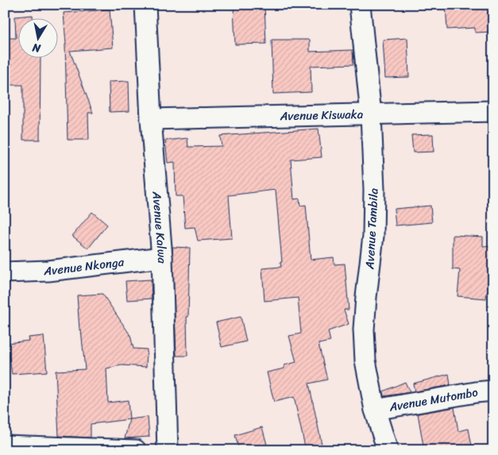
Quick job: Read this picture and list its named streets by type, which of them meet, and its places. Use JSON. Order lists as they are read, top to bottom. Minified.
{"streets":{"street":["Avenue Kiswaka","Avenue Kalwa","Avenue Tambila","Avenue Nkonga","Avenue Mutombo"]},"crossings":[["Avenue Kiswaka","Avenue Kalwa"],["Avenue Kiswaka","Avenue Tambila"],["Avenue Kalwa","Avenue Nkonga"],["Avenue Tambila","Avenue Mutombo"]],"north":"bottom"}
